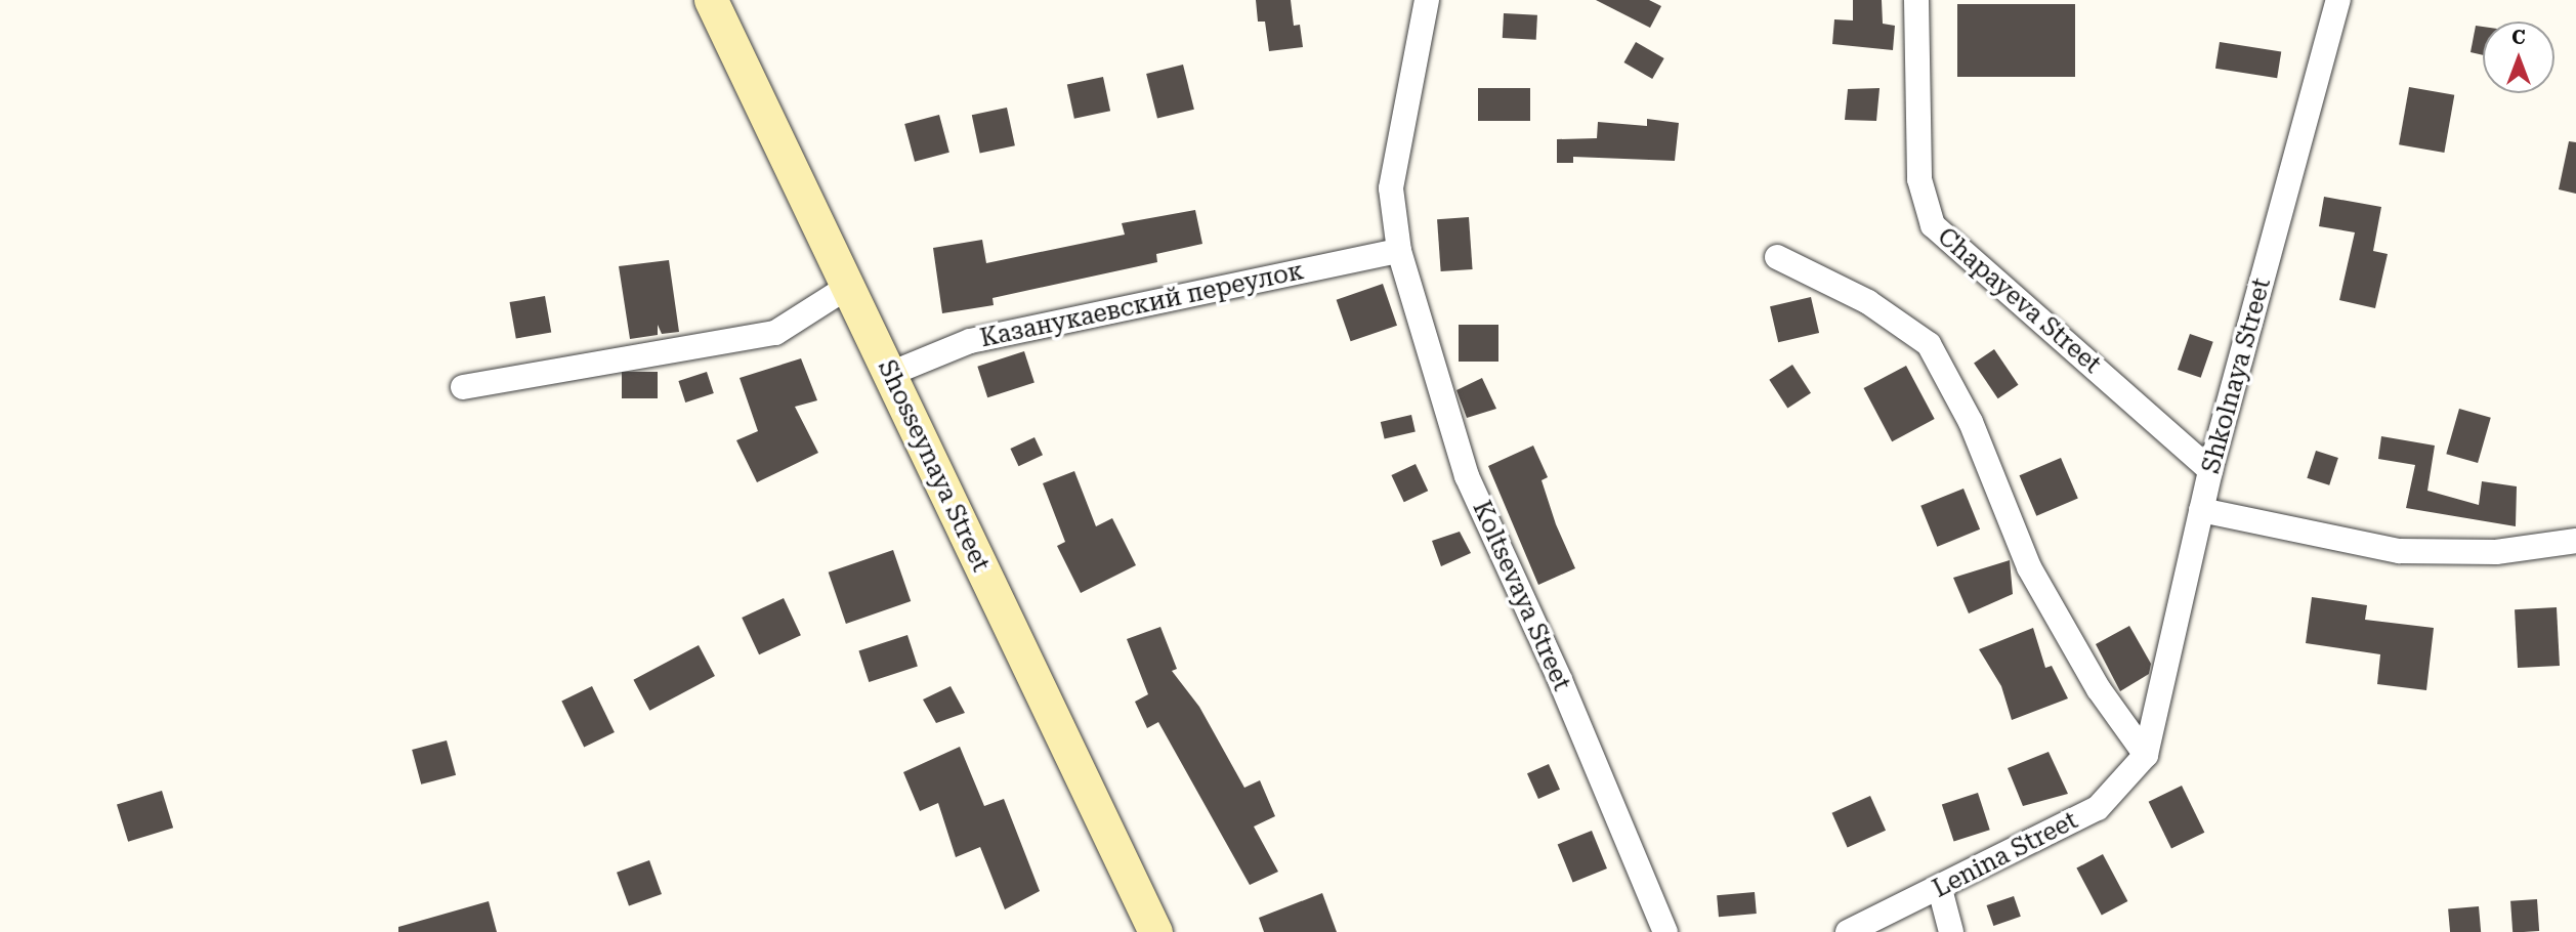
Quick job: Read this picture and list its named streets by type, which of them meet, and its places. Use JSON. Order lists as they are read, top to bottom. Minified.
{"streets":{"street":["Chapayeva Street","Казанукаевский переулок","Shkolnaya Street","Shosseynaya Street","Koltsevaya Street","Lenina Street"]},"crossings":[["Chapayeva Street","Shkolnaya Street"],["Казанукаевский переулок","Shosseynaya Street"],["Казанукаевский переулок","Koltsevaya Street"],["Shkolnaya Street","Lenina Street"]],"north":"top"}
